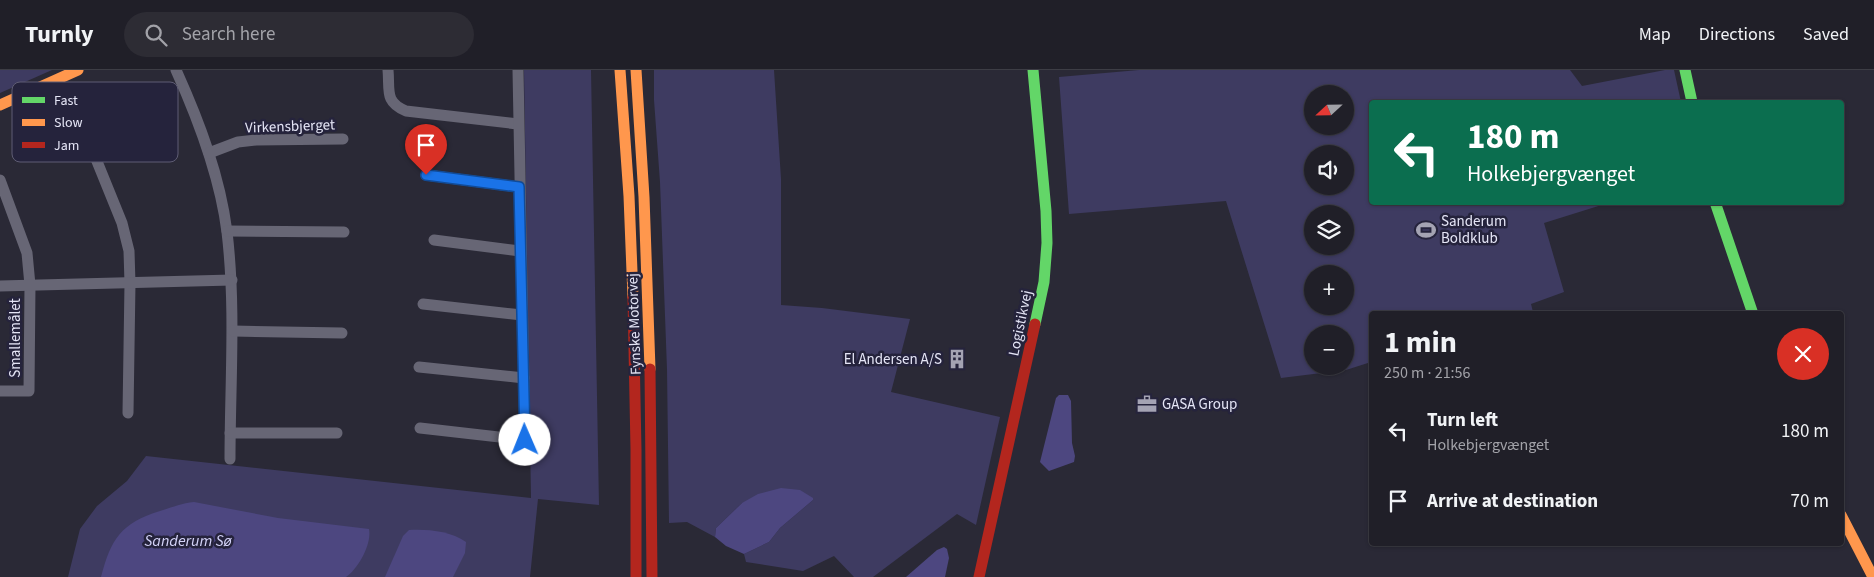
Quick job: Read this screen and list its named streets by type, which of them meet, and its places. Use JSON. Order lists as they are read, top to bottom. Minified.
{"streets":{"main road":["Logistikvej","Fynske Motorvej"],"street":["Virkensbjerget","Smallemålet"]},"water":["Sanderum Sø"],"places":{"sports":["Sanderum Boldklub"],"building":["El Andersen A/S"],"office":["GASA Group"]},"legend":["Fast","Slow","Jam"],"north":"left","page":{"header":"Turnly","search":"Search here","nav":["Map","Directions","Saved"],"map_buttons":["+","−"],"turn":["180 m","Holkebjergvænget"],"heading":["1 min","250 m · 21:56"],"list":[{"name":"Turn left","note":"Holkebjergvænget","value":"180 m"},{"name":"Arrive at destination","value":"70 m"}]}}
